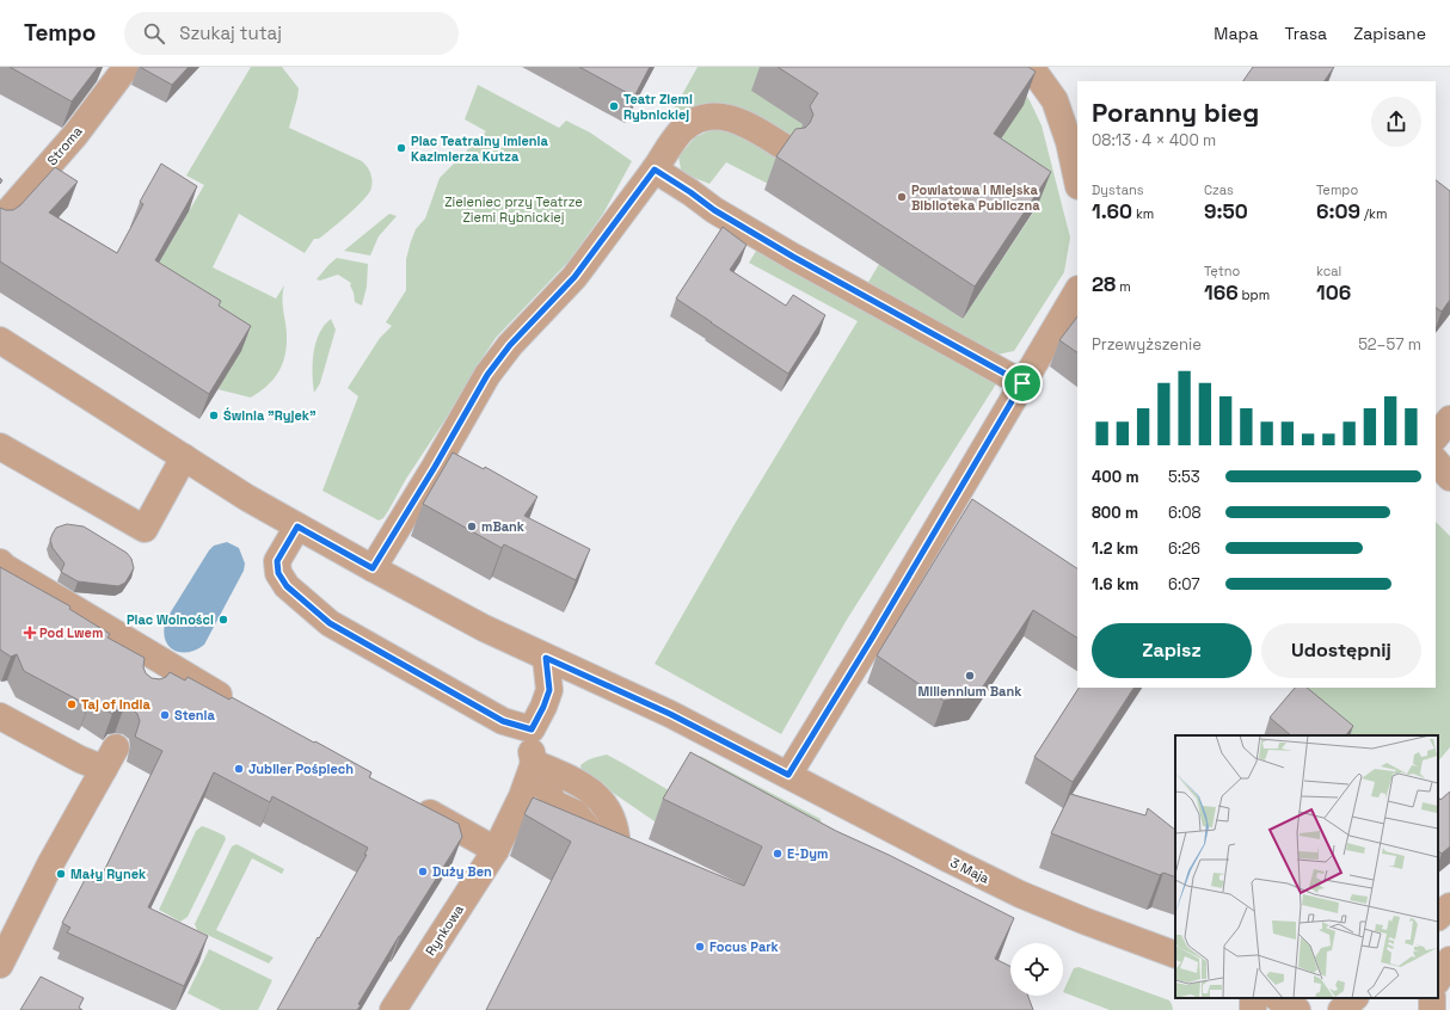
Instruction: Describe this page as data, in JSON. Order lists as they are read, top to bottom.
{
  "streets": {
    "street": ["Stroma", "3 Maja", "Rynkowa"]
  },
  "parks": ["Zieleniec przy Teatrze Ziemi Rybnickiej"],
  "places": {
    "other": [
      "Teatr Ziemi Rybnickiej",
      "Plac Teatralny imienia Kazimierza Kutza",
      "Powiatowa i Miejska Biblioteka Publiczna",
      "Świnia \"Ryjek\"",
      "mBank",
      "Plac Wolności",
      "Millennium Bank",
      "Taj of India",
      "Stenia",
      "Jubiler Pośpiech",
      "E-Dym",
      "Duży Ben",
      "Mały Rynek",
      "Focus Park"
    ],
    "health": ["Pod Lwem"]
  },
  "page": {
    "header": "Tempo",
    "search": "Szukaj tutaj",
    "nav": ["Mapa", "Trasa", "Zapisane"],
    "heading": ["Poranny bieg", "08:13 · 4 × 400 m"],
    "stats": [
      ["Dystans", "1.60 km"],
      ["Czas", "9:50"],
      ["Tempo", "6:09 /km"],
      ["28 m"],
      ["Tętno", "166 bpm"],
      ["kcal", "106"]
    ],
    "chart": ["Przewyższenie", "52–57 m"],
    "list": [
      {
        "name": "400 m",
        "note": "5:53"
      },
      {
        "name": "800 m",
        "note": "6:08"
      },
      {
        "name": "1.2 km",
        "note": "6:26"
      },
      {
        "name": "1.6 km",
        "note": "6:07"
      }
    ],
    "buttons": ["Zapisz", "Udostępnij"]
  }
}
